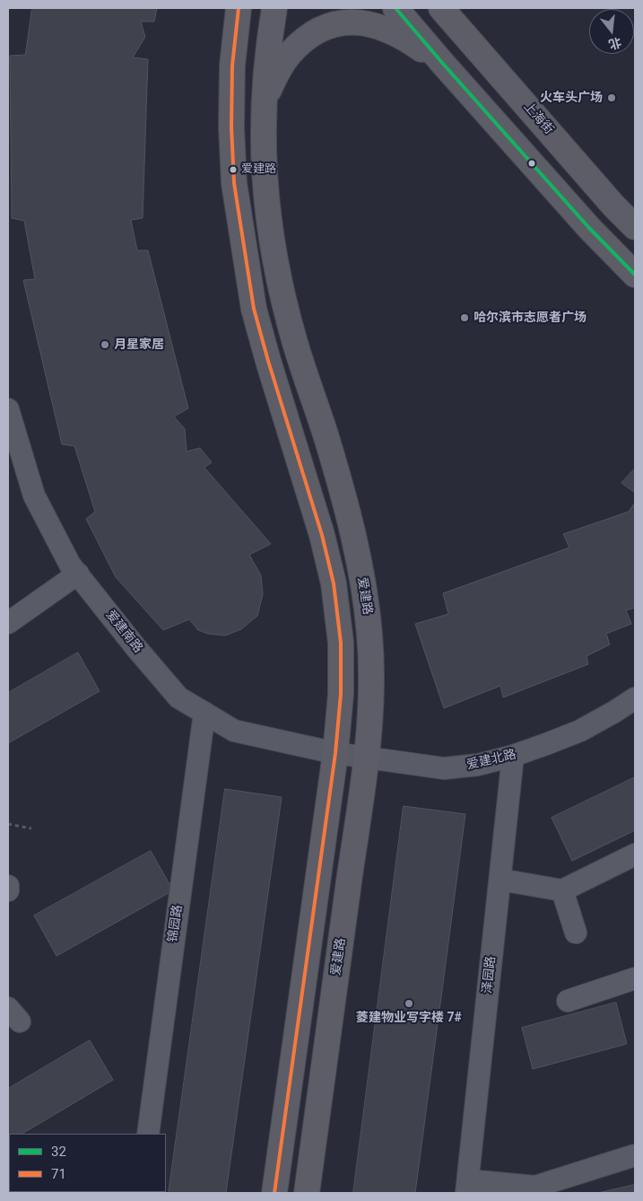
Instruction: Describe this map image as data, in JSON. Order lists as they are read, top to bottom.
{
  "streets": {
    "main road": ["上海街", "爱建路"],
    "street": [
      "爱建南路",
      "爱建北路",
      "锦园路",
      "泽园路"
    ]
  },
  "crossings": [
    ["爱建路", "爱建北路"],
    ["爱建南路", "爱建北路"],
    ["爱建南路", "锦园路"],
    ["爱建北路", "泽园路"]
  ],
  "places": [
    "火车头广场",
    "爱建路",
    "哈尔滨市志愿者广场",
    "月星家居",
    "菱建物业写字楼 7#"
  ],
  "lines": ["transit line 32", "transit line 71"],
  "legend": ["32", "71"],
  "north": "bottom"
}
